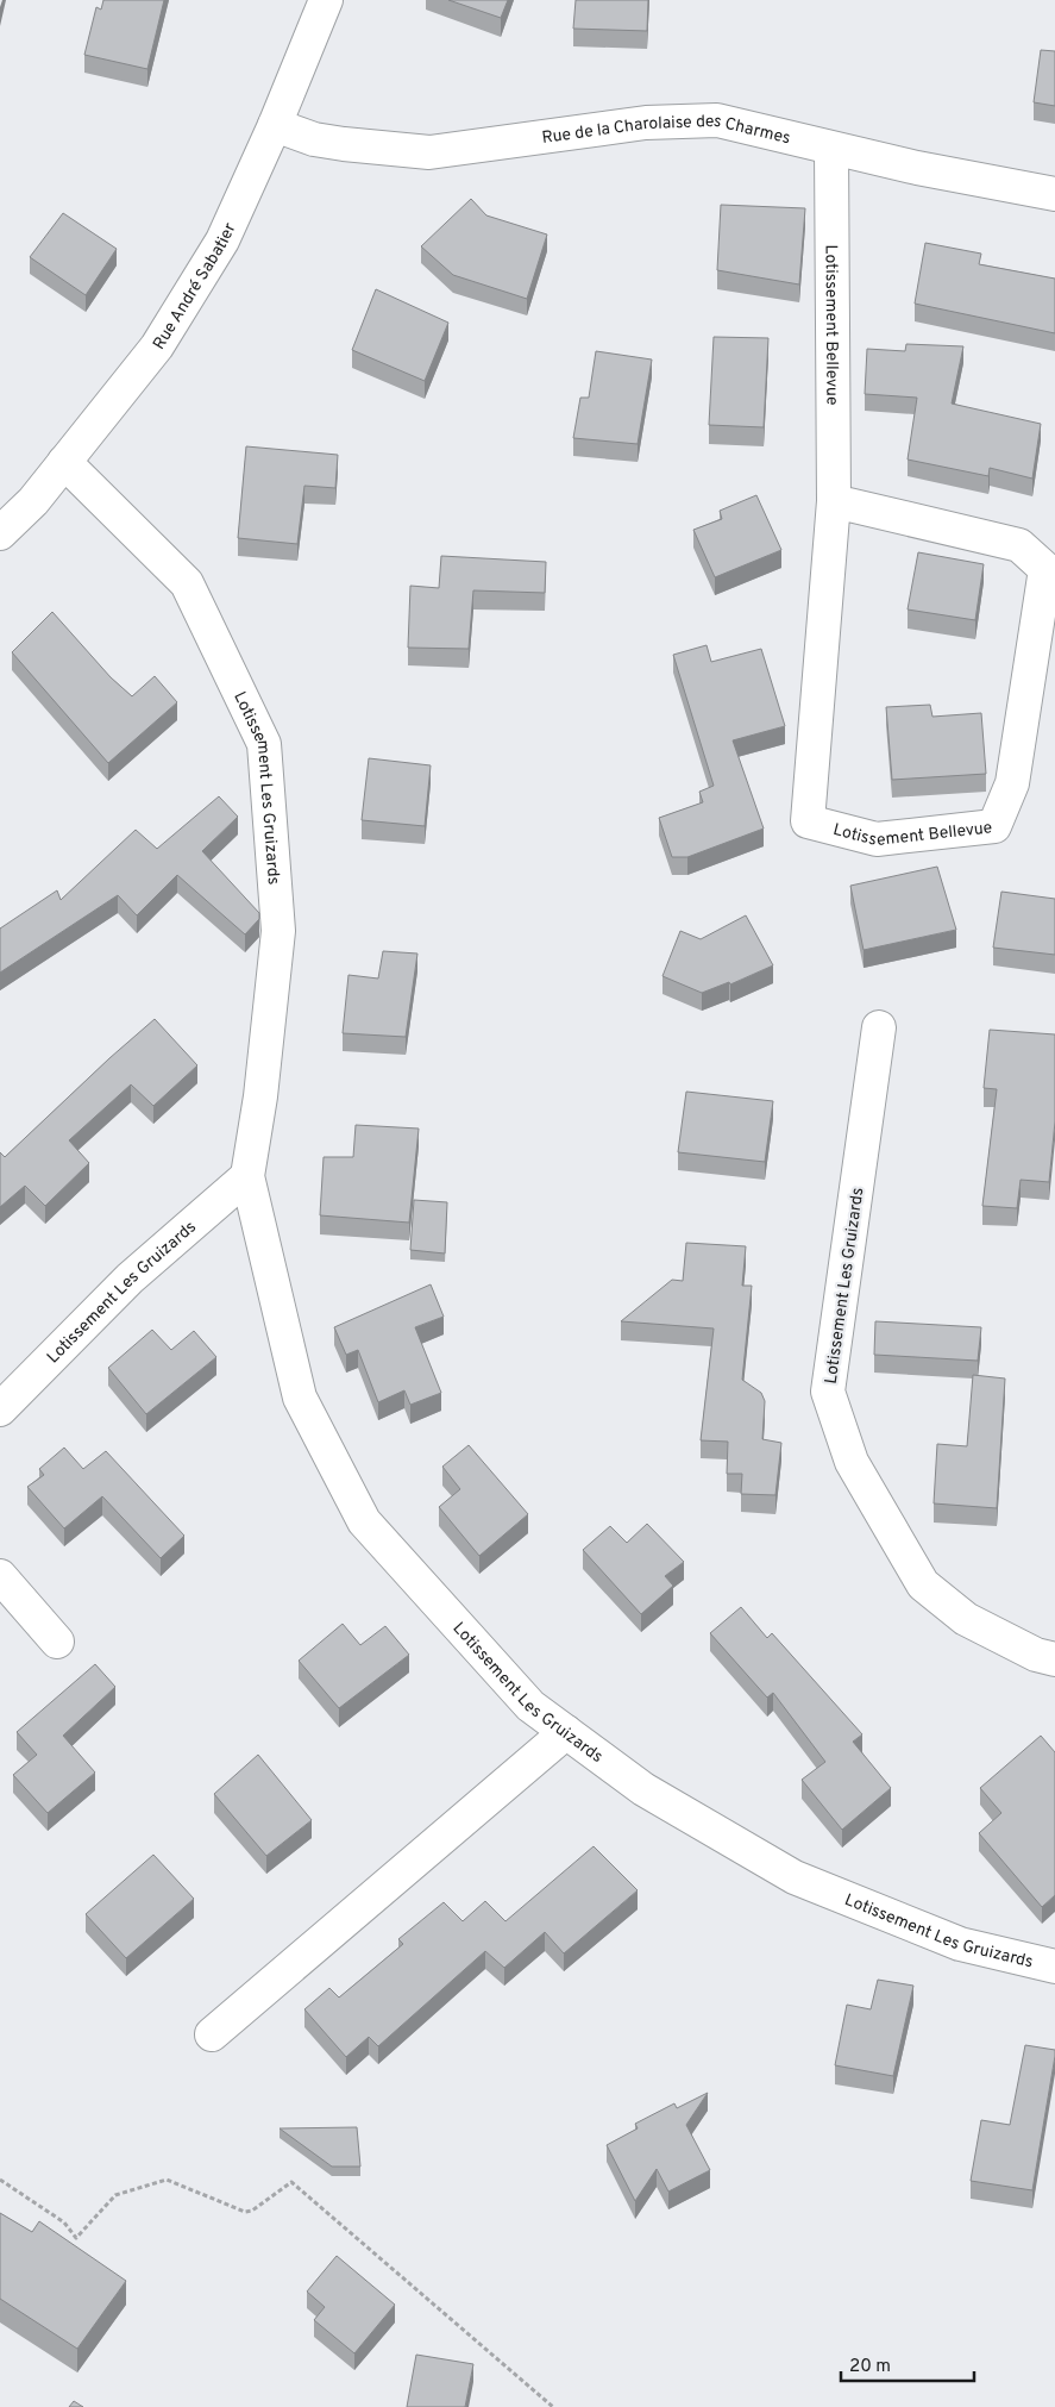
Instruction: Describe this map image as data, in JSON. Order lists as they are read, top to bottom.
{
  "streets": {
    "street": [
      "Rue de la Charolaise des Charmes",
      "Rue André Sabatier",
      "Lotissement Bellevue",
      "Lotissement Les Gruizards"
    ]
  },
  "crossings": [
    ["Rue de la Charolaise des Charmes", "Rue André Sabatier"],
    ["Rue de la Charolaise des Charmes", "Lotissement Bellevue"],
    ["Rue André Sabatier", "Lotissement Les Gruizards"]
  ],
  "scale_bar": "20 m"
}
